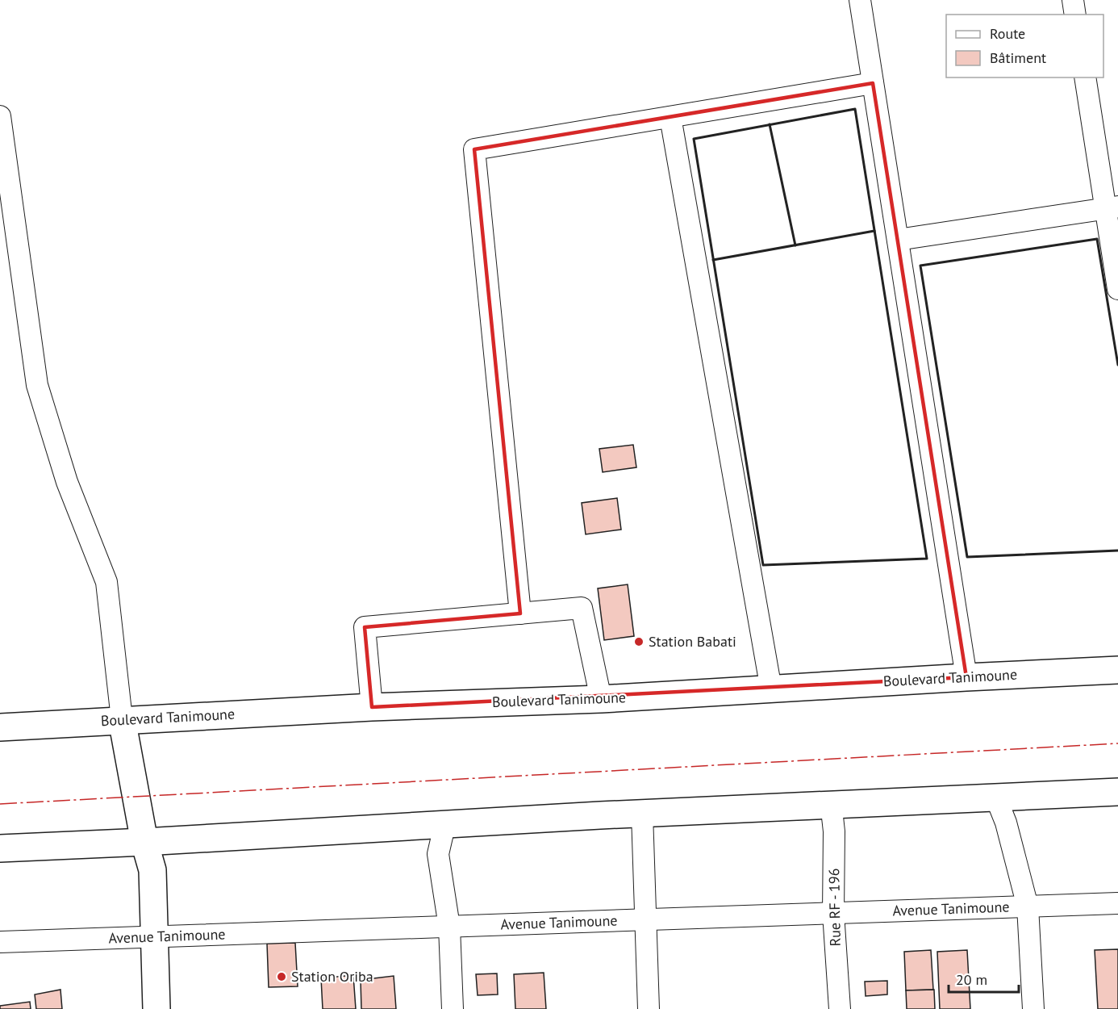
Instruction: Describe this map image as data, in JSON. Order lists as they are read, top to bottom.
{
  "streets": {
    "main road": ["Boulevard Tanimoune"],
    "street": ["Rue RF - 196", "Avenue Tanimoune"]
  },
  "crossings": [
    ["Rue RF - 196", "Avenue Tanimoune"]
  ],
  "places": ["Station Babati", "Station Oriba"],
  "legend": ["Route", "Bâtiment"],
  "scale_bar": "20 m"
}
